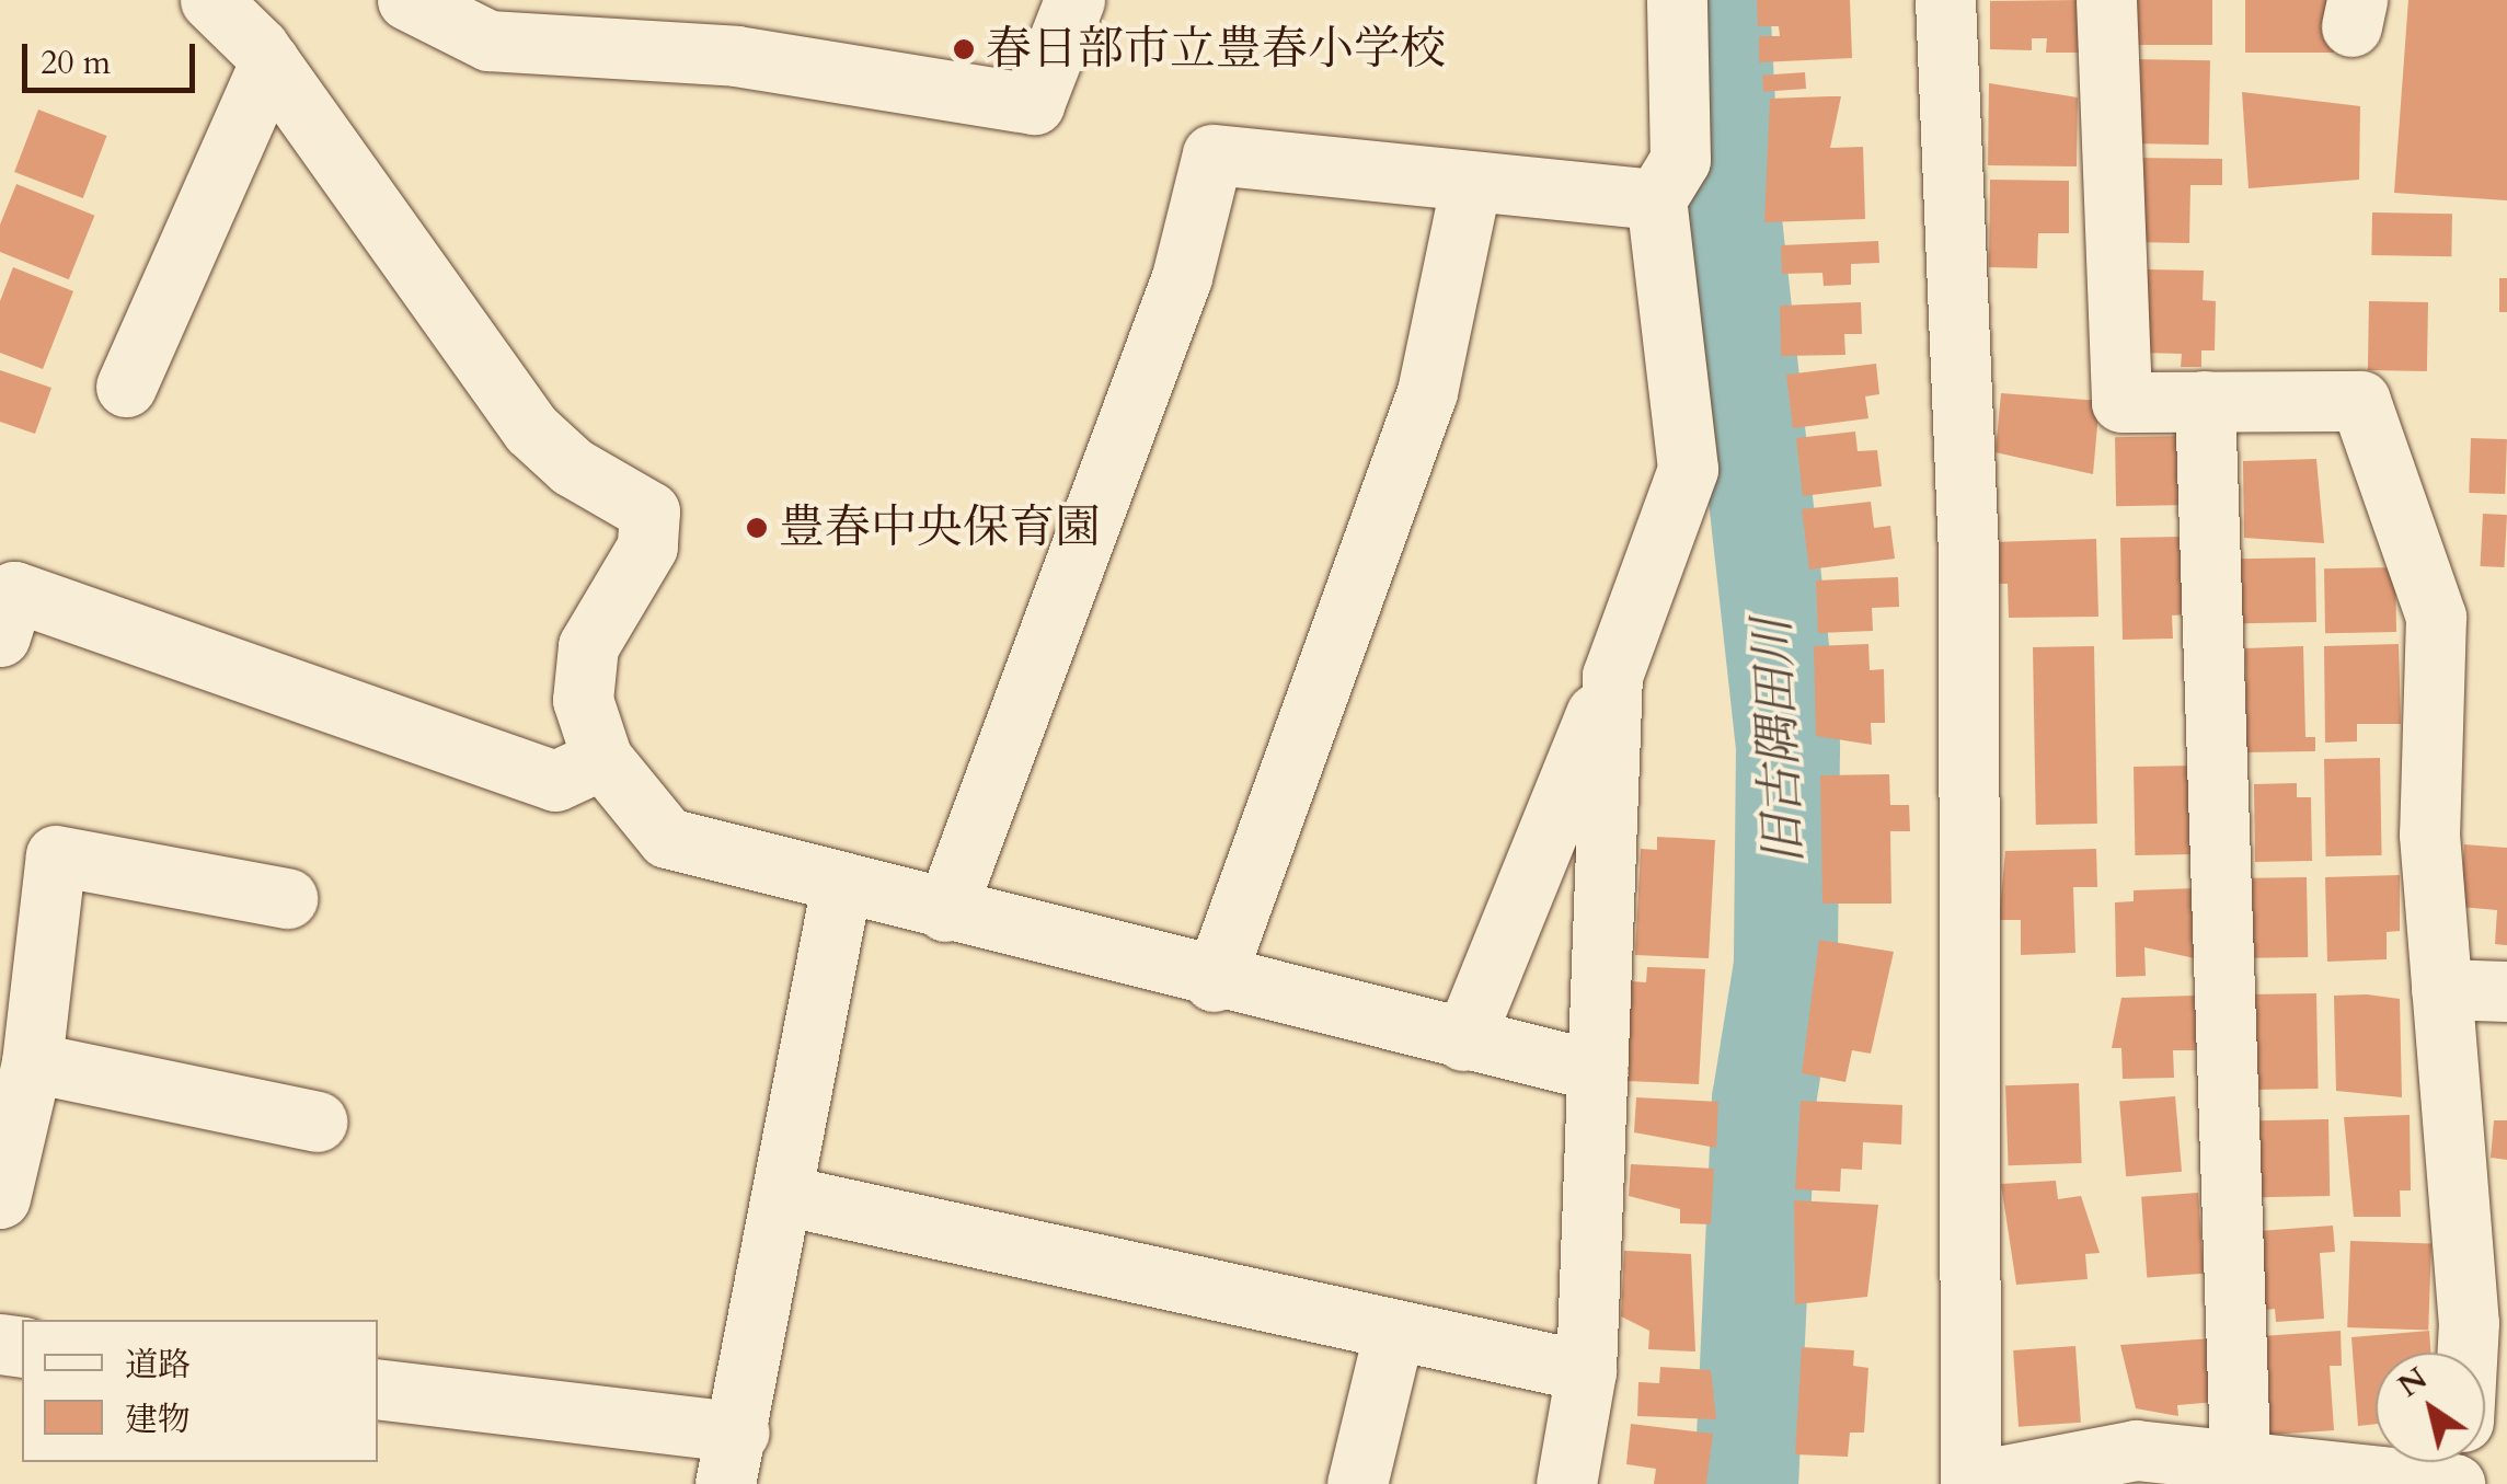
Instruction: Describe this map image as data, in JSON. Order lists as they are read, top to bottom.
{
  "water": ["旧古隅田川"],
  "places": ["春日部市立豊春小学校", "豊春中央保育園"],
  "legend": ["道路", "建物"],
  "scale_bar": "20 m",
  "north": "top left"
}
